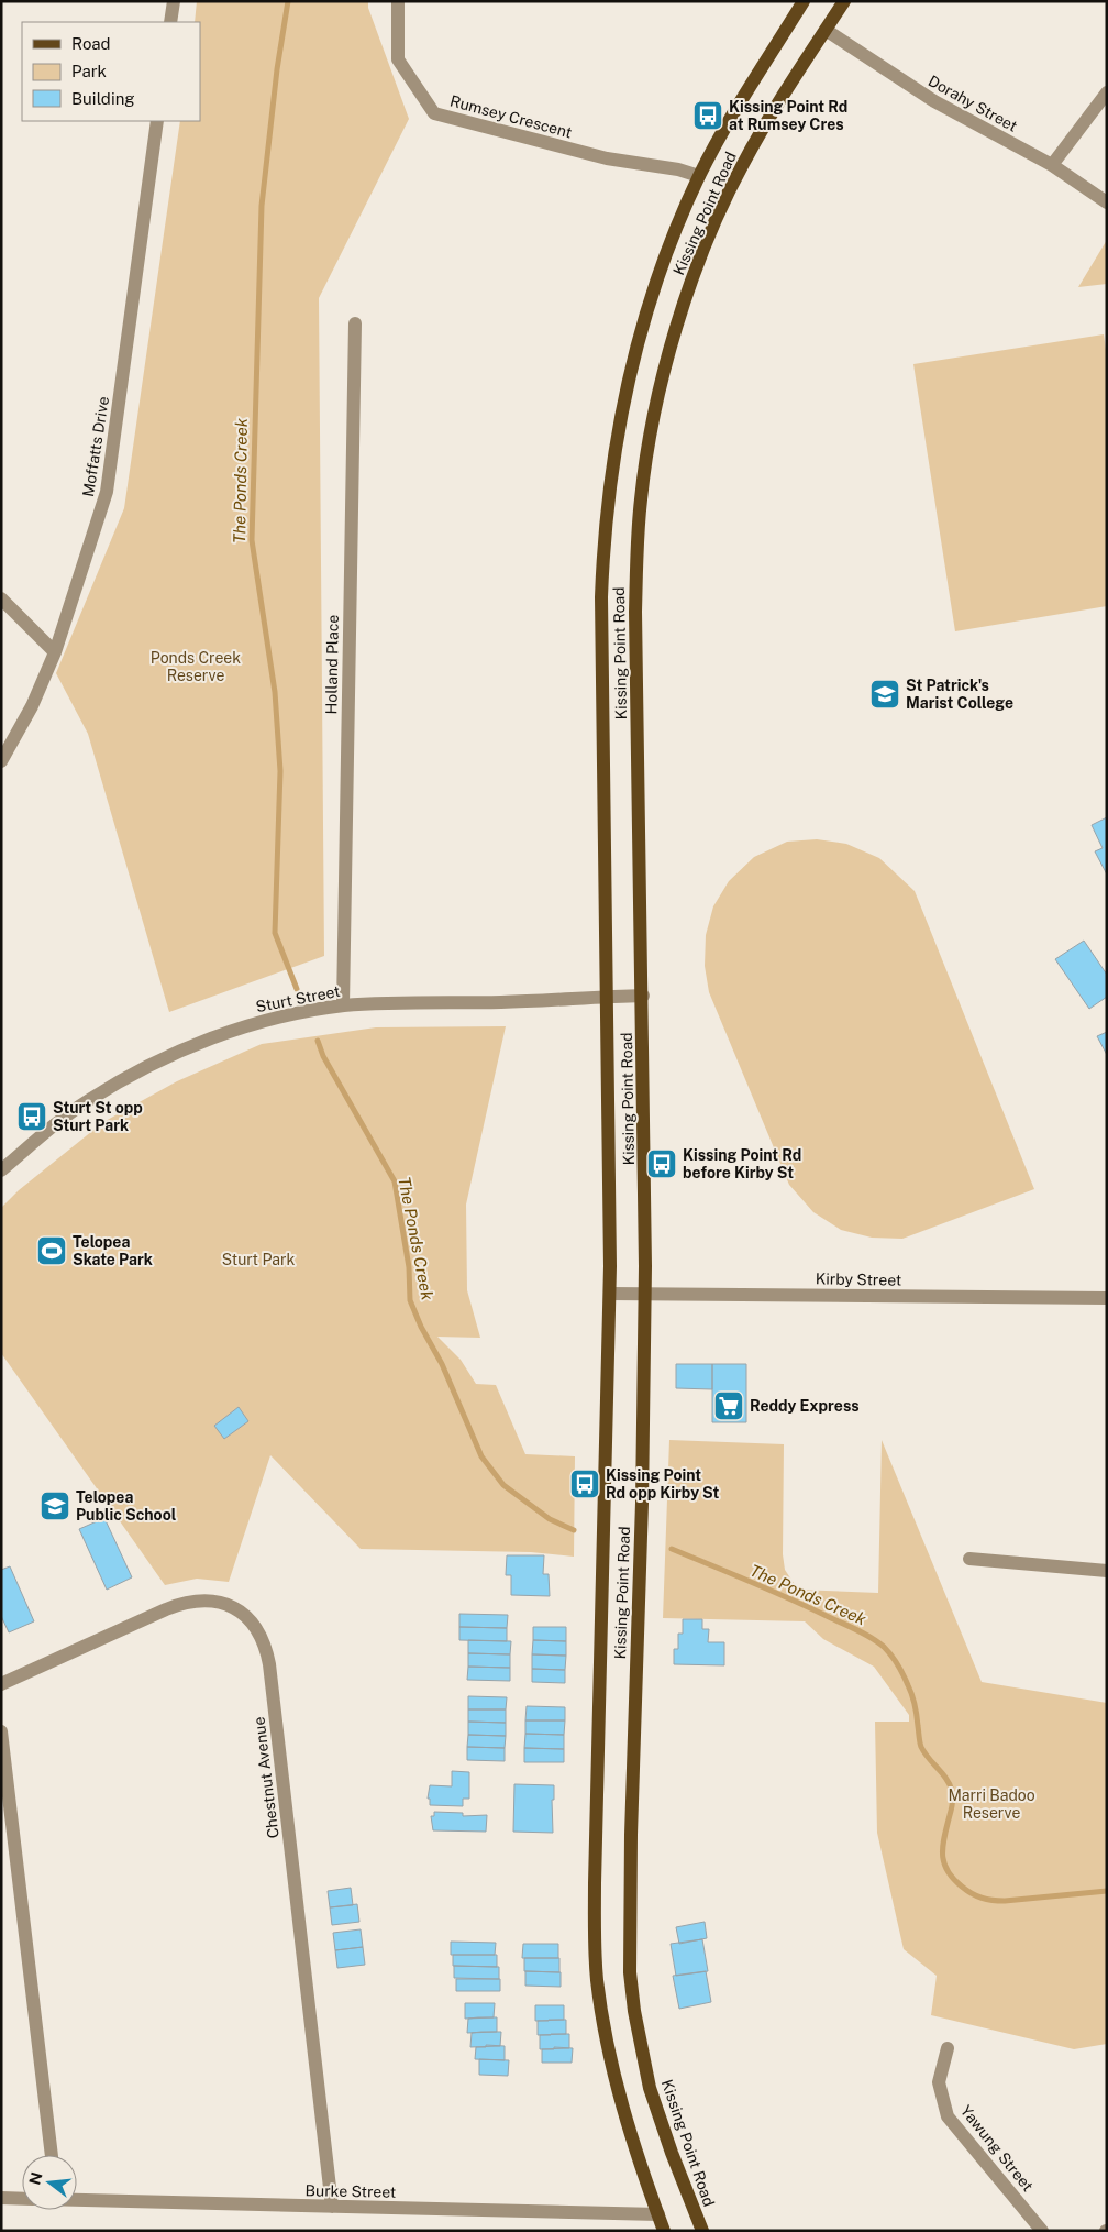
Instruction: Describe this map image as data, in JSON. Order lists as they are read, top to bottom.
{
  "streets": {
    "main road": ["Kissing Point Road"],
    "street": [
      "Dorahy Street",
      "Rumsey Crescent",
      "Moffatts Drive",
      "Holland Place",
      "Sturt Street",
      "Kirby Street",
      "Chestnut Avenue",
      "Yawung Street",
      "Burke Street"
    ]
  },
  "crossings": [
    ["Dorahy Street", "Kissing Point Road"],
    ["Rumsey Crescent", "Kissing Point Road"],
    ["Kissing Point Road", "Sturt Street"],
    ["Kissing Point Road", "Kirby Street"],
    ["Kissing Point Road", "Burke Street"],
    ["Holland Place", "Sturt Street"],
    ["Chestnut Avenue", "Burke Street"]
  ],
  "water": ["The Ponds Creek"],
  "parks": ["Ponds Creek Reserve", "Sturt Park", "Marri Badoo Reserve"],
  "places": {
    "bus stop": [
      "Kissing Point Rd at Rumsey Cres",
      "Sturt St opp Sturt Park",
      "Kissing Point Rd before Kirby St",
      "Kissing Point Rd opp Kirby St"
    ],
    "school or university": ["St Patrick's Marist College", "Telopea Public School"],
    "sports": ["Telopea Skate Park"],
    "supermarket": ["Reddy Express"]
  },
  "legend": ["Road", "Park", "Building"],
  "north": "left"
}
